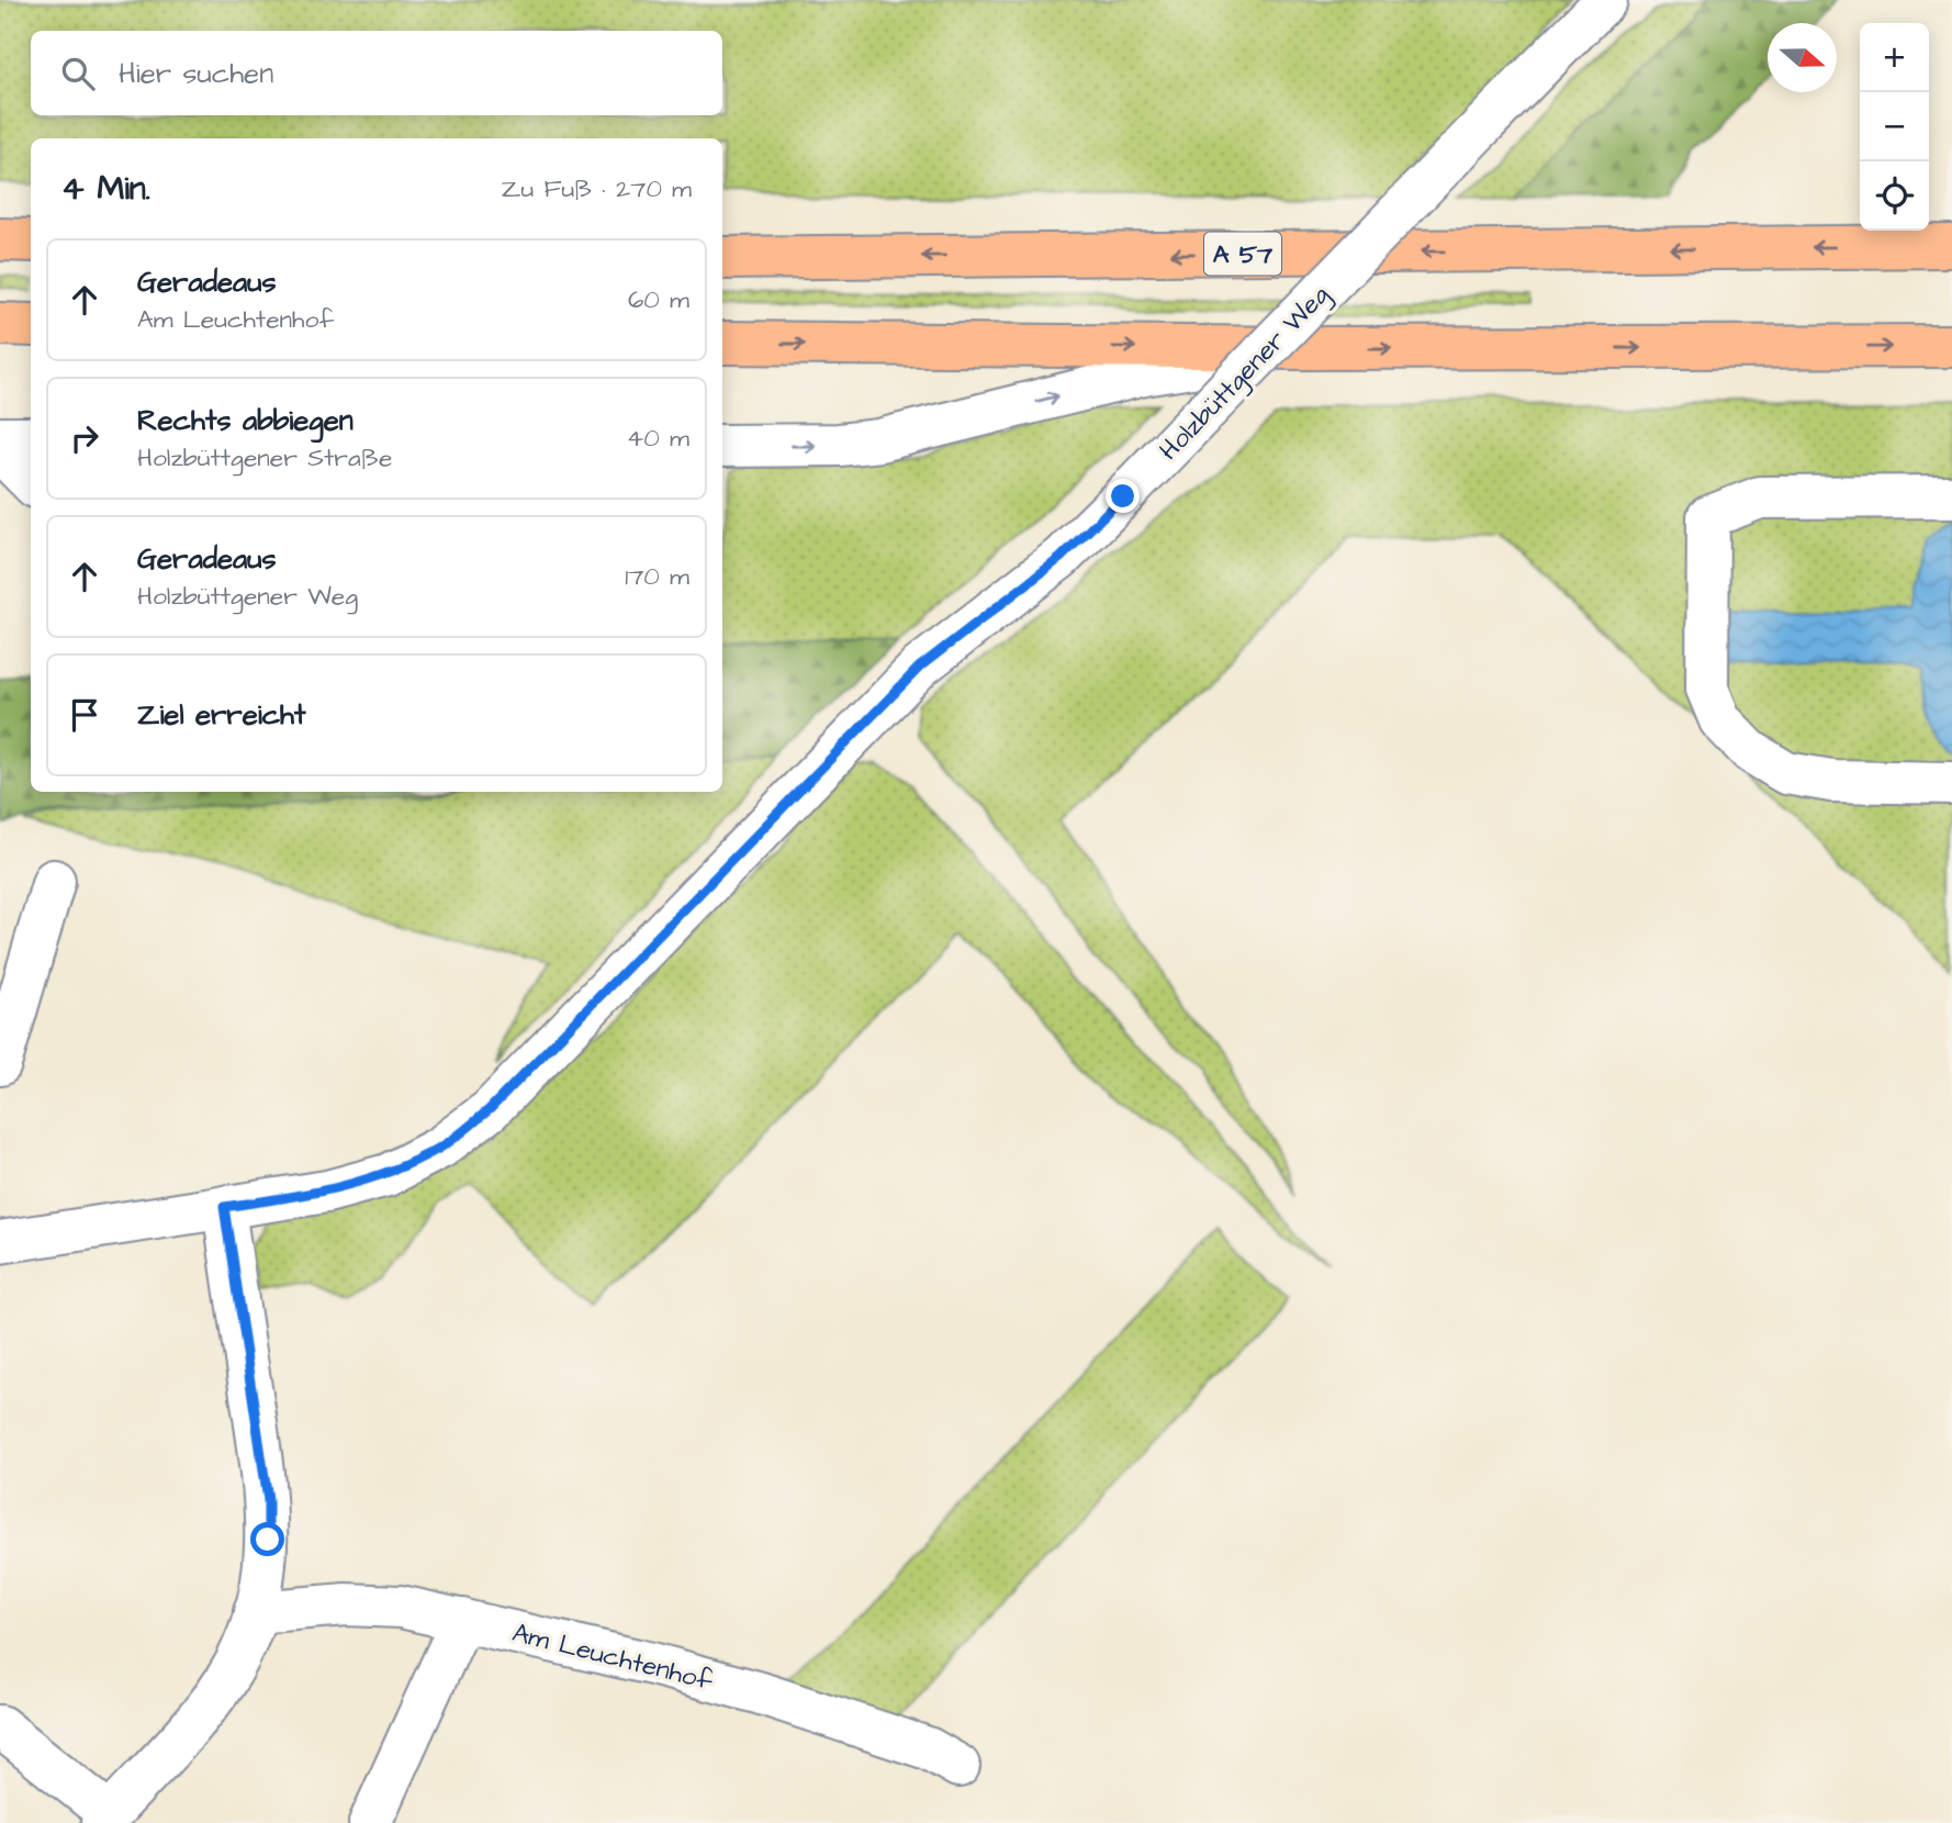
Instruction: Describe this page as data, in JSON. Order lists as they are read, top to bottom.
{
  "streets": {
    "highway": ["A 57"],
    "street": ["Holzbüttgener Weg", "Am Leuchtenhof"]
  },
  "north": "right",
  "page": {
    "map_buttons": ["+", "−"],
    "search": "Hier suchen",
    "heading": ["4 Min.", "Zu Fuß · 270 m"],
    "list": [
      ["Geradeaus", "Am Leuchtenhof", "60 m"],
      ["Rechts abbiegen", "Holzbüttgener Straße", "40 m"],
      ["Geradeaus", "Holzbüttgener Weg", "170 m"],
      "Ziel erreicht"
    ]
  }
}
